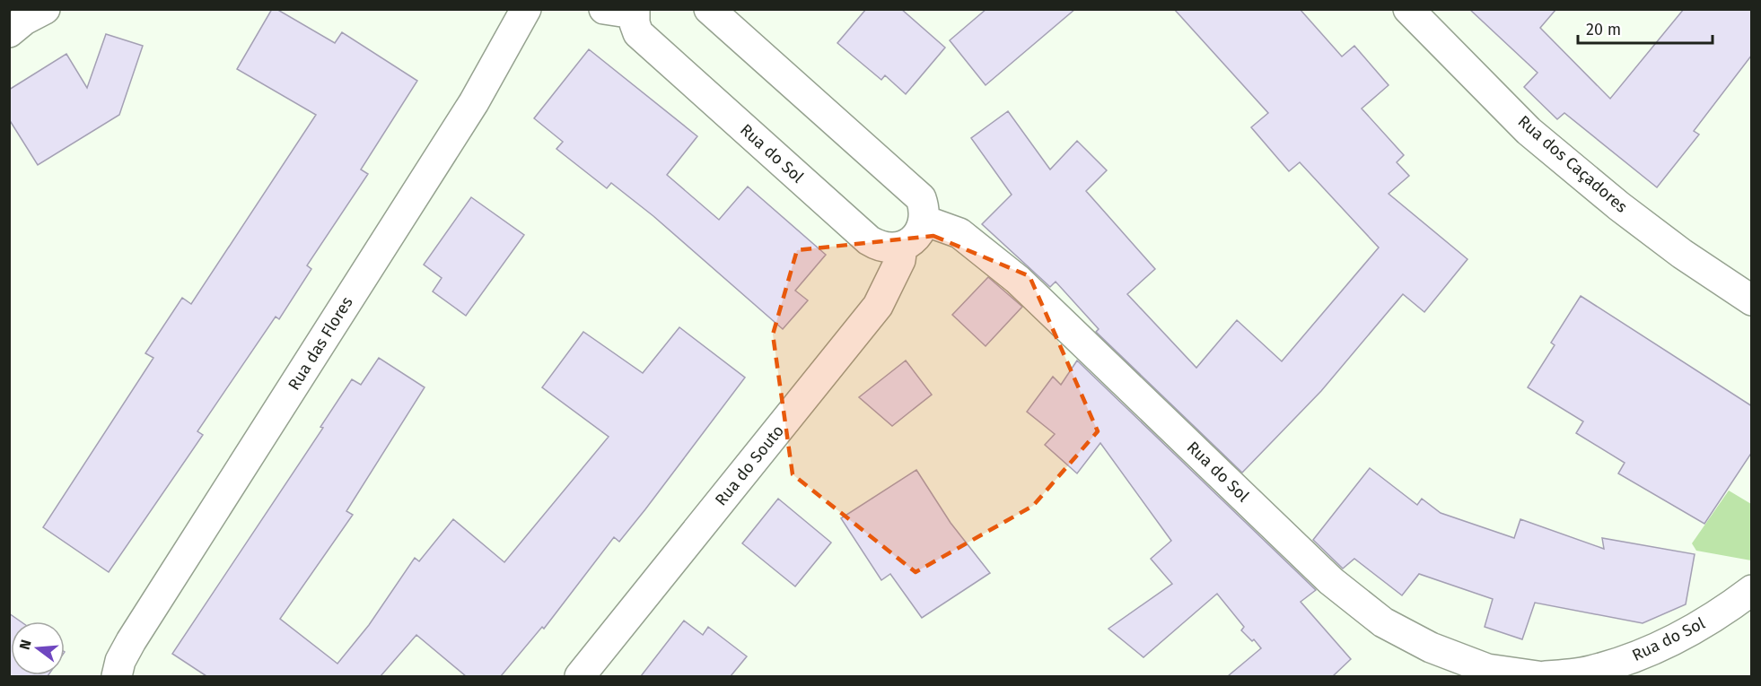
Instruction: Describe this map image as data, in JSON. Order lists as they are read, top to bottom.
{
  "streets": {
    "street": [
      "Rua do Sol",
      "Rua dos Caçadores",
      "Rua das Flores",
      "Rua do Souto"
    ]
  },
  "crossings": [
    ["Rua do Sol", "Rua do Souto"]
  ],
  "scale_bar": "20 m",
  "north": "left"
}
